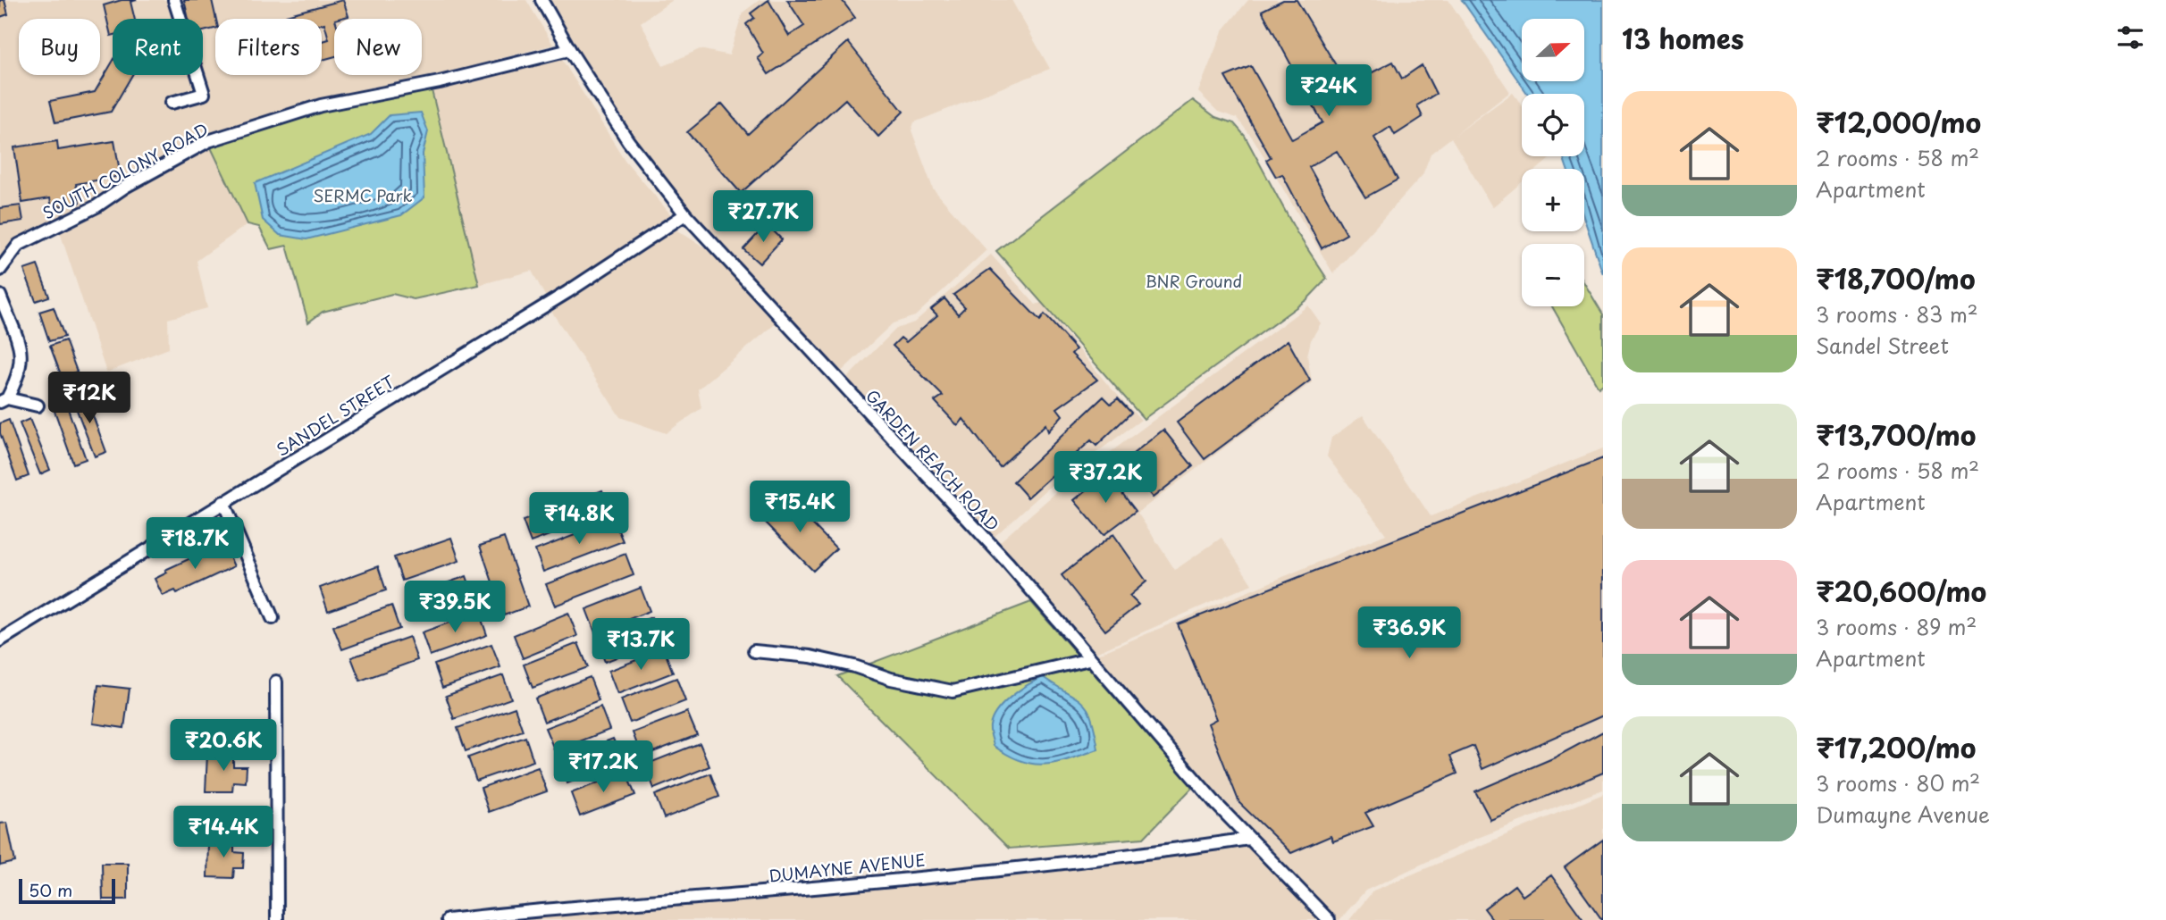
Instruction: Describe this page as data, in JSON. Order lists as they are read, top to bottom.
{
  "streets": {
    "street": [
      "SOUTH COLONY ROAD",
      "SANDEL STREET",
      "GARDEN REACH ROAD",
      "DUMAYNE AVENUE"
    ]
  },
  "crossings": [
    ["SOUTH COLONY ROAD", "GARDEN REACH ROAD"],
    ["SANDEL STREET", "GARDEN REACH ROAD"],
    ["GARDEN REACH ROAD", "DUMAYNE AVENUE"]
  ],
  "parks": ["SERMC Park", "BNR Ground"],
  "scale_bar": "50 m",
  "north": "right",
  "page": {
    "heading": "13 homes",
    "map_buttons": ["+", "−"],
    "chip": [
      "Buy",
      "Rent",
      "Filters",
      "New"
    ],
    "price": [
      "₹24K",
      "₹27.7K",
      "₹12K",
      "₹37.2K",
      "₹15.4K",
      "₹14.8K",
      "₹18.7K",
      "₹39.5K",
      "₹36.9K",
      "₹13.7K",
      "₹20.6K",
      "₹17.2K",
      "₹14.4K"
    ],
    "list": [
      {
        "name": "₹12,000/mo",
        "note": "2 rooms · 58 m² · Apartment"
      },
      {
        "name": "₹18,700/mo",
        "note": "3 rooms · 83 m² · Sandel Street"
      },
      {
        "name": "₹13,700/mo",
        "note": "2 rooms · 58 m² · Apartment"
      },
      {
        "name": "₹20,600/mo",
        "note": "3 rooms · 89 m² · Apartment"
      },
      {
        "name": "₹17,200/mo",
        "note": "3 rooms · 80 m² · Dumayne Avenue"
      }
    ],
    "scale": "50 m"
  }
}
